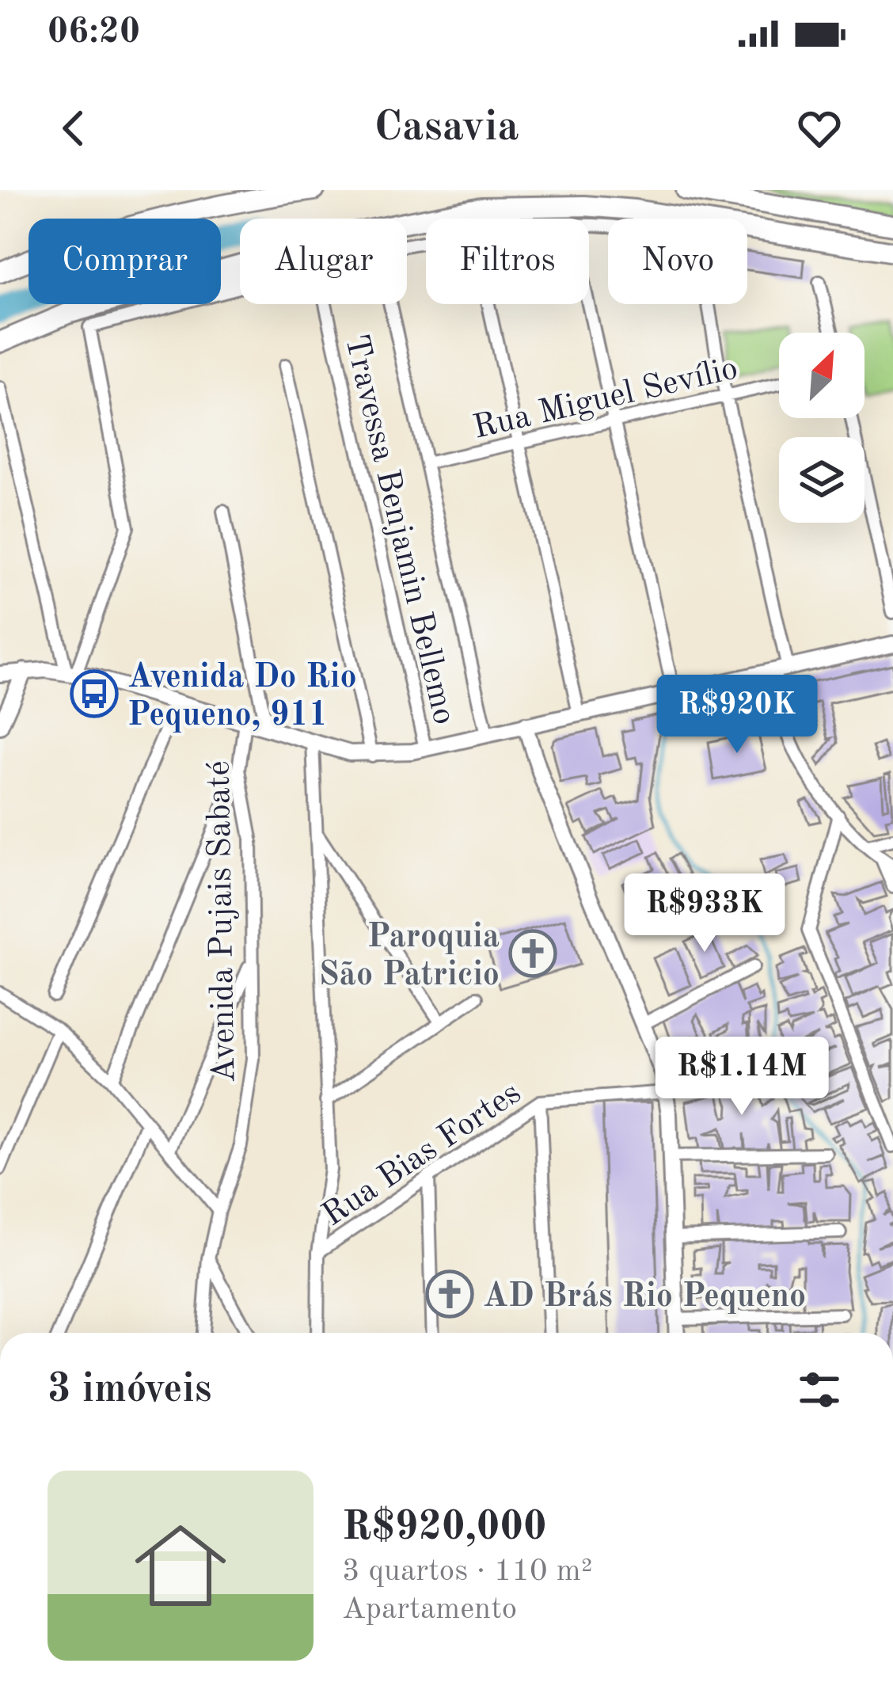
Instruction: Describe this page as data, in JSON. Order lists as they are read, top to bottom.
{
  "streets": {
    "street": [
      "Rua Miguel Sevílio",
      "Travessa Benjamin Bellemo",
      "Avenida Pujais Sabaté",
      "Rua Bias Fortes"
    ]
  },
  "places": {
    "bus stop": ["Avenida Do Rio Pequeno, 911"],
    "church": ["Paroquia São Patricio", "AD Brás Rio Pequeno"]
  },
  "north": "top right",
  "page": {
    "status": "06:20",
    "header": "Casavia",
    "chip": [
      "Comprar",
      "Alugar",
      "Filtros",
      "Novo"
    ],
    "price": ["R$920K", "R$933K", "R$1.14M"],
    "heading": "3 imóveis",
    "list": [
      {
        "name": "R$920,000",
        "note": "3 quartos · 110 m² · Apartamento"
      }
    ]
  }
}
